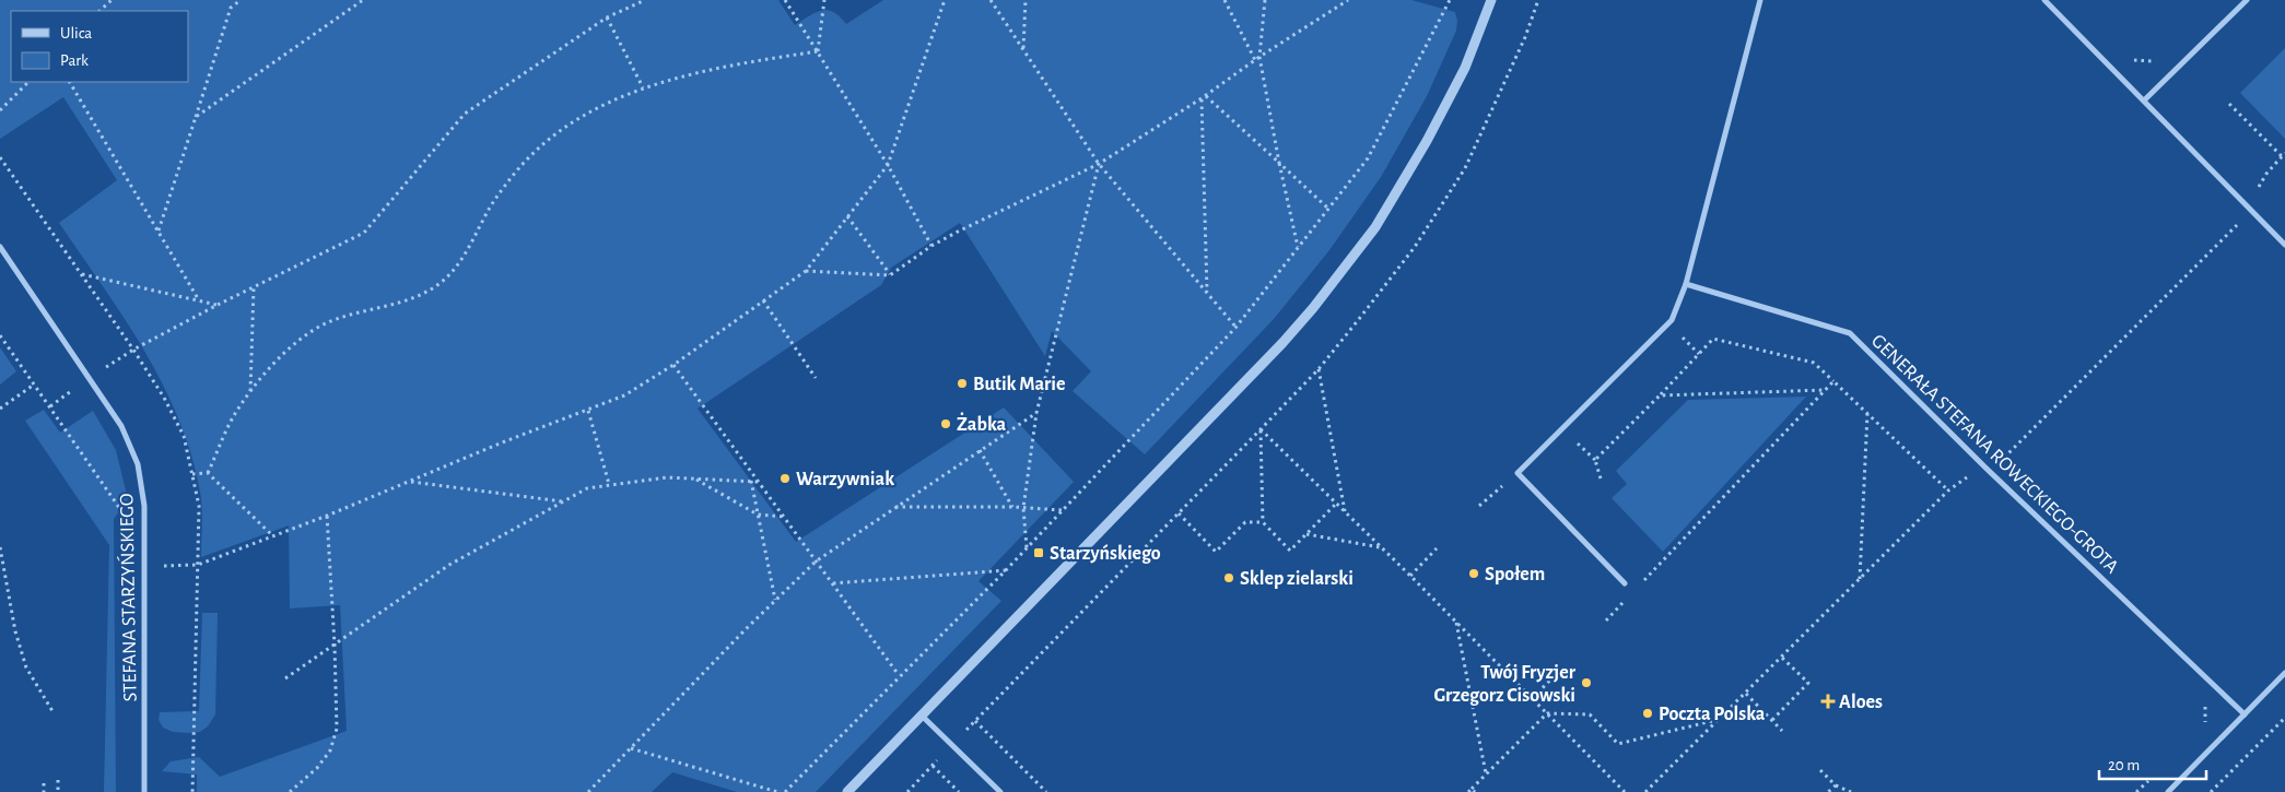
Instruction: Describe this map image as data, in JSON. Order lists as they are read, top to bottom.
{
  "streets": {
    "street": ["GENERAŁA STEFANA ROWECKIEGO-GROTA", "STEFANA STARZYŃSKIEGO"]
  },
  "places": {
    "other": [
      "Butik Marie",
      "Żabka",
      "Warzywniak",
      "Społem",
      "Sklep zielarski",
      "Twój Fryzjer Grzegorz Cisowski",
      "Poczta Polska"
    ],
    "transit": ["Starzyńskiego"],
    "health": ["Aloes"]
  },
  "legend": ["Ulica", "Park"],
  "scale_bar": "20 m"
}
